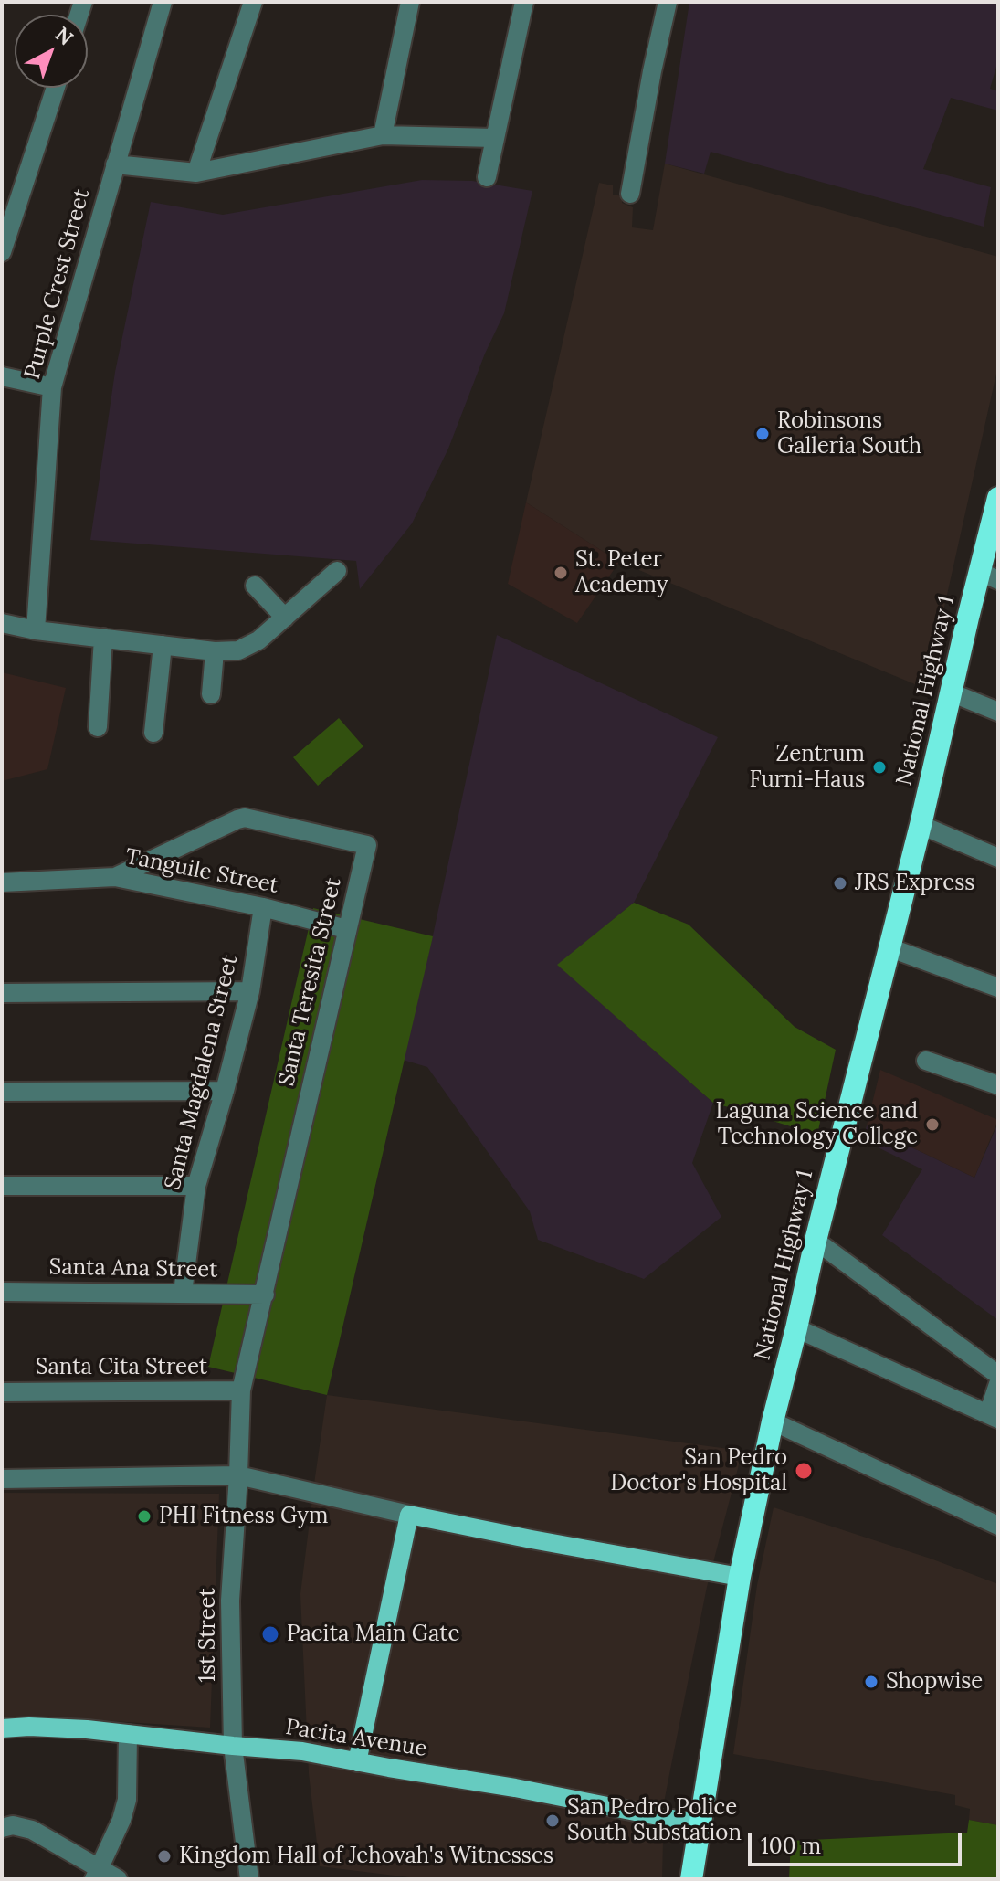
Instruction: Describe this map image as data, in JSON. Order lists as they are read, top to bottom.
{
  "streets": {
    "highway": ["National Highway 1"],
    "main road": ["Pacita Avenue"],
    "street": [
      "Purple Crest Street",
      "Tanguile Street",
      "Santa Teresita Street",
      "Santa Magdalena Street",
      "Santa Ana Street",
      "Santa Cita Street",
      "1st Street"
    ]
  },
  "crossings": [
    ["National Highway 1", "Pacita Avenue"],
    ["Tanguile Street", "Santa Teresita Street"],
    ["Tanguile Street", "Santa Magdalena Street"],
    ["Santa Teresita Street", "Santa Ana Street"],
    ["Santa Teresita Street", "Santa Cita Street"],
    ["Santa Teresita Street", "1st Street"],
    ["Santa Magdalena Street", "Santa Ana Street"],
    ["Santa Cita Street", "1st Street"],
    ["1st Street", "Pacita Avenue"]
  ],
  "places": [
    "Robinsons Galleria South",
    "St. Peter Academy",
    "Zentrum Furni-Haus",
    "JRS Express",
    "Laguna Science and Technology College",
    "San Pedro Doctor's Hospital",
    "PHI Fitness Gym",
    "Pacita Main Gate",
    "Shopwise",
    "San Pedro Police South Substation",
    "Kingdom Hall of Jehovah's Witnesses"
  ],
  "scale_bar": "100 m",
  "north": "top right"
}
